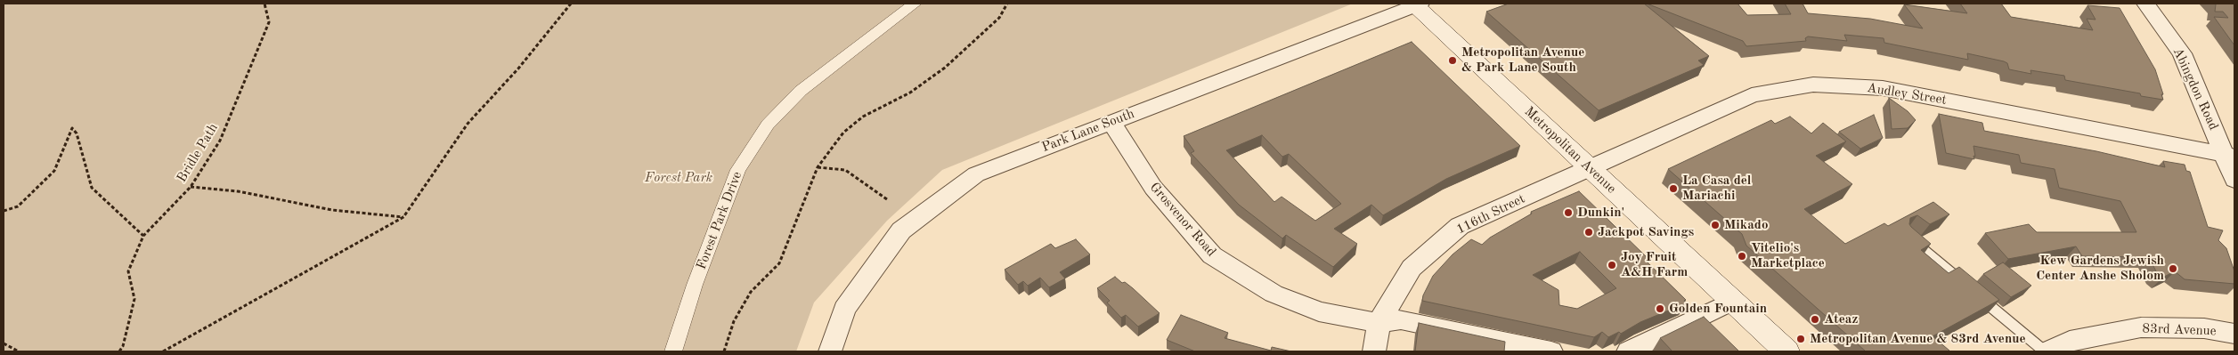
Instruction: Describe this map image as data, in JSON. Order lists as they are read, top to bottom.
{
  "streets": {
    "main road": ["Metropolitan Avenue"],
    "street": [
      "Abingdon Road",
      "Audley Street",
      "Park Lane South",
      "116th Street",
      "Grosvenor Road",
      "Forest Park Drive",
      "83rd Avenue"
    ],
    "path": ["Bridle Path"]
  },
  "crossings": [
    ["Abingdon Road", "Audley Street"],
    ["Audley Street", "Metropolitan Avenue"],
    ["Audley Street", "116th Street"],
    ["Park Lane South", "Metropolitan Avenue"],
    ["Park Lane South", "Grosvenor Road"],
    ["Metropolitan Avenue", "116th Street"],
    ["116th Street", "Grosvenor Road"]
  ],
  "parks": ["Forest Park"],
  "places": [
    "Metropolitan Avenue & Park Lane South",
    "La Casa del Mariachi",
    "Dunkin'",
    "Mikado",
    "Jackpot Savings",
    "Vitelio's Marketplace",
    "Joy Fruit A&H Farm",
    "Kew Gardens Jewish Center Anshe Sholom",
    "Golden Fountain",
    "Ateaz",
    "Metropolitan Avenue & 83rd Avenue"
  ]
}
